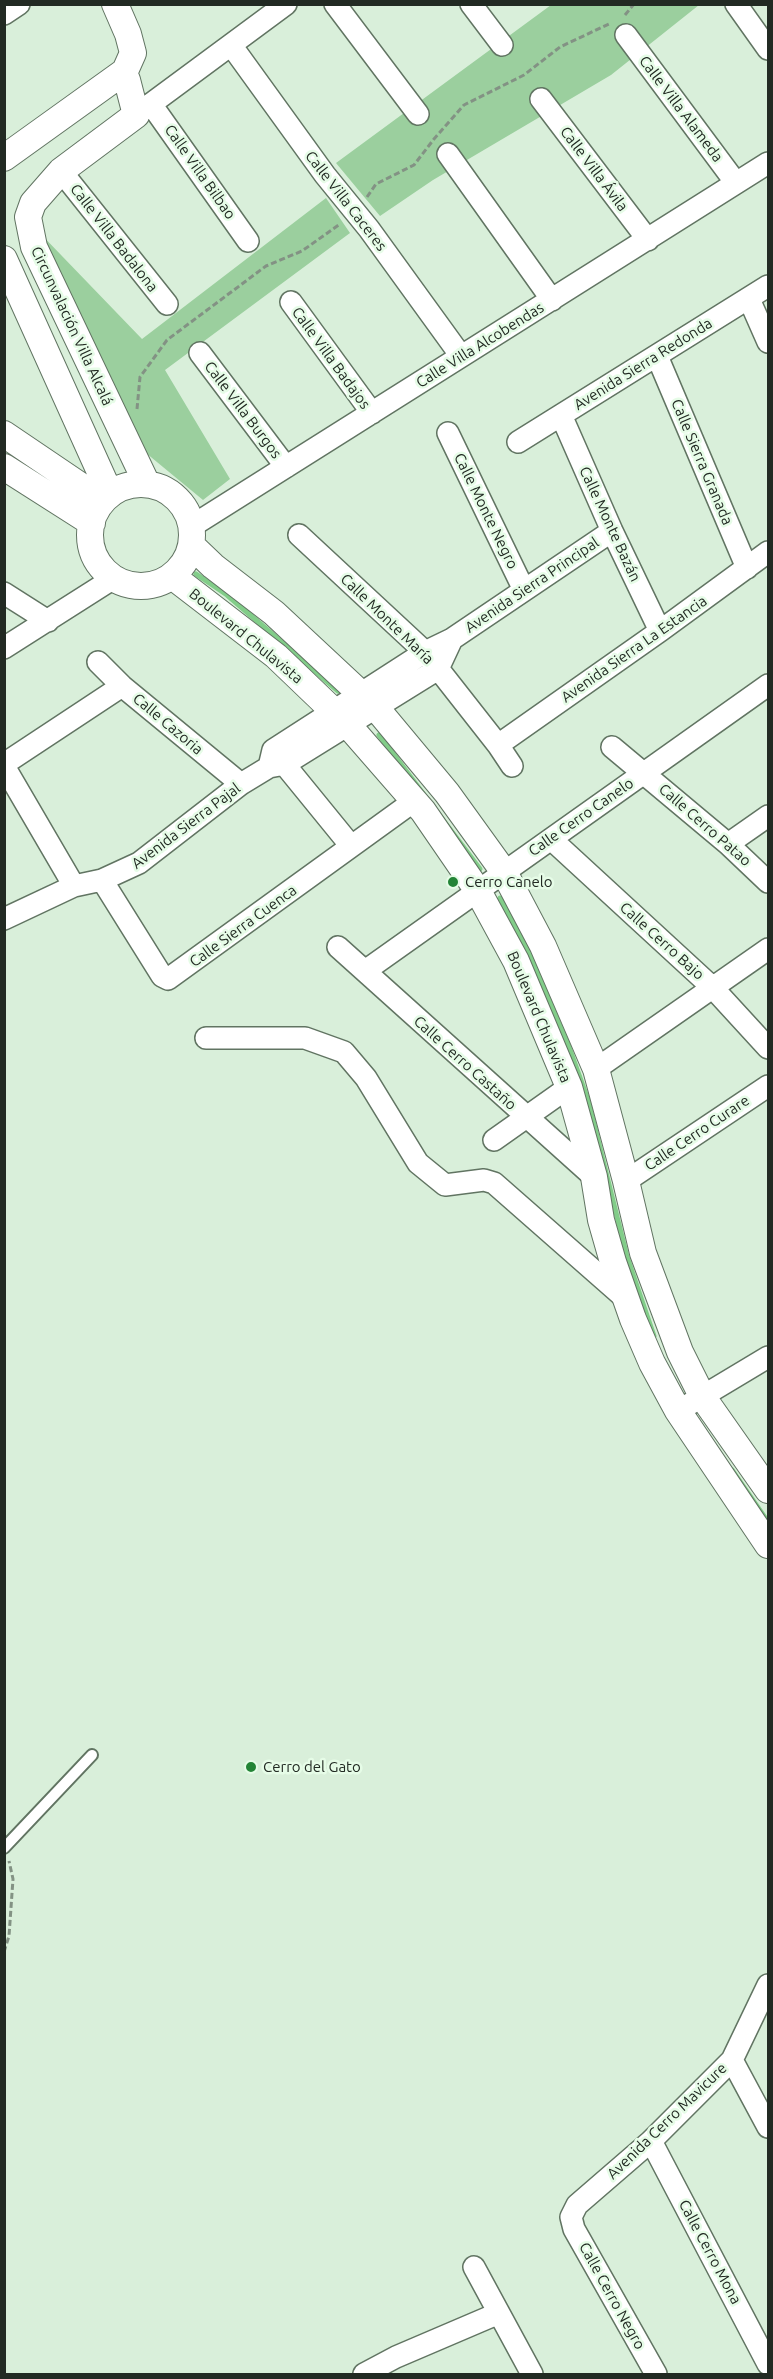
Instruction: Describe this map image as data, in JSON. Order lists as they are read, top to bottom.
{
  "streets": {
    "street": [
      "Calle Villa Alameda",
      "Calle Villa Ávila",
      "Calle Villa Bilbao",
      "Calle Villa Caceres",
      "Calle Villa Badalona",
      "Circunvalación Villa Alcalá",
      "Calle Villa Alcobendas",
      "Calle Villa Badajos",
      "Avenida Sierra Redonda",
      "Calle Villa Burgos",
      "Calle Sierra Granada",
      "Calle Monte Negro",
      "Calle Monte Bazán",
      "Avenida Sierra Principal",
      "Calle Monte María",
      "Boulevard Chulavista",
      "Avenida Sierra La Estancia",
      "Calle Cazoria",
      "Calle Cerro Canelo",
      "Calle Cerro Patao",
      "Avenida Sierra Pajal",
      "Calle Sierra Cuenca",
      "Calle Cerro Bajo",
      "Calle Cerro Castaño",
      "Calle Cerro Curare",
      "Avenida Cerro Mavicure",
      "Calle Cerro Mona",
      "Calle Cerro Negro"
    ]
  },
  "crossings": [
    ["Calle Villa Alameda", "Calle Villa Alcobendas"],
    ["Calle Villa Ávila", "Calle Villa Alcobendas"],
    ["Calle Villa Bilbao", "Circunvalación Villa Alcalá"],
    ["Calle Villa Caceres", "Calle Villa Alcobendas"],
    ["Calle Villa Badalona", "Circunvalación Villa Alcalá"],
    ["Circunvalación Villa Alcalá", "Calle Villa Alcobendas"],
    ["Circunvalación Villa Alcalá", "Boulevard Chulavista"],
    ["Calle Villa Alcobendas", "Calle Villa Badajos"],
    ["Calle Villa Alcobendas", "Calle Villa Burgos"],
    ["Calle Villa Alcobendas", "Boulevard Chulavista"],
    ["Avenida Sierra Redonda", "Calle Sierra Granada"],
    ["Avenida Sierra Redonda", "Calle Monte Bazán"],
    ["Calle Sierra Granada", "Avenida Sierra La Estancia"],
    ["Calle Monte Negro", "Avenida Sierra Principal"],
    ["Calle Monte Bazán", "Avenida Sierra Principal"],
    ["Calle Monte Bazán", "Avenida Sierra La Estancia"],
    ["Avenida Sierra Principal", "Calle Monte María"],
    ["Avenida Sierra Principal", "Boulevard Chulavista"],
    ["Avenida Sierra Principal", "Avenida Sierra Pajal"],
    ["Calle Monte María", "Avenida Sierra La Estancia"],
    ["Boulevard Chulavista", "Calle Cerro Canelo"],
    ["Boulevard Chulavista", "Avenida Sierra Pajal"],
    ["Boulevard Chulavista", "Calle Sierra Cuenca"],
    ["Boulevard Chulavista", "Calle Cerro Castaño"],
    ["Boulevard Chulavista", "Calle Cerro Curare"],
    ["Calle Cazoria", "Avenida Sierra Pajal"],
    ["Calle Cerro Canelo", "Calle Cerro Patao"],
    ["Calle Cerro Canelo", "Calle Cerro Bajo"],
    ["Calle Cerro Canelo", "Calle Cerro Castaño"],
    ["Avenida Sierra Pajal", "Calle Sierra Cuenca"],
    ["Avenida Cerro Mavicure", "Calle Cerro Mona"],
    ["Avenida Cerro Mavicure", "Calle Cerro Negro"]
  ],
  "places": ["Cerro Canelo", "Cerro del Gato"]
}
